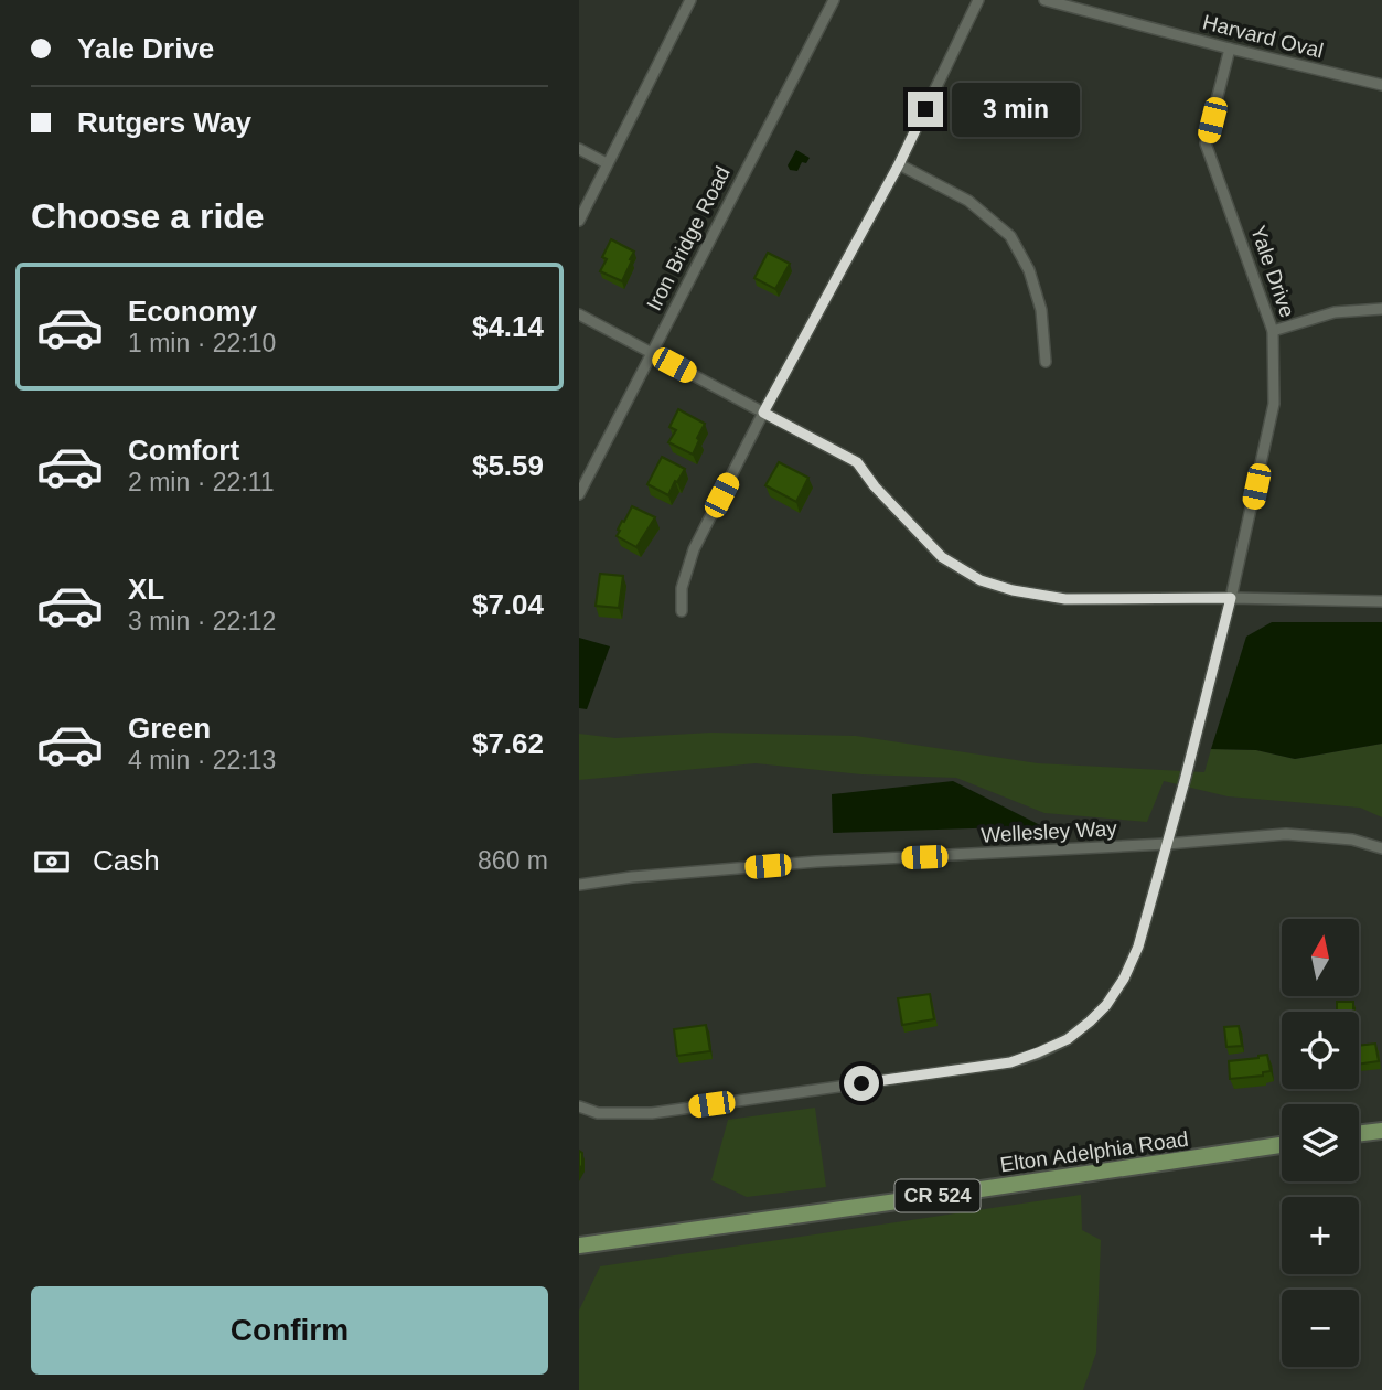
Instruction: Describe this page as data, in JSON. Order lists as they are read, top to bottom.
{
  "streets": {
    "main road": ["Elton Adelphia Road", "CR 524"],
    "street": [
      "Harvard Oval",
      "Iron Bridge Road",
      "Yale Drive",
      "Wellesley Way"
    ]
  },
  "crossings": [
    ["Harvard Oval", "Yale Drive"],
    ["Yale Drive", "Wellesley Way"]
  ],
  "north": "top",
  "page": {
    "banner": ["Yale Drive", "Rutgers Way"],
    "bubble": "3 min",
    "heading": "Choose a ride",
    "list": [
      {
        "name": "Economy",
        "note": "1 min · 22:10",
        "value": "$4.14"
      },
      {
        "name": "Comfort",
        "note": "2 min · 22:11",
        "value": "$5.59"
      },
      {
        "name": "XL",
        "note": "3 min · 22:12",
        "value": "$7.04"
      },
      {
        "name": "Green",
        "note": "4 min · 22:13",
        "value": "$7.62"
      }
    ],
    "pay": ["Cash", "860 m"],
    "map_buttons": ["+", "−"],
    "buttons": "Confirm"
  }
}
